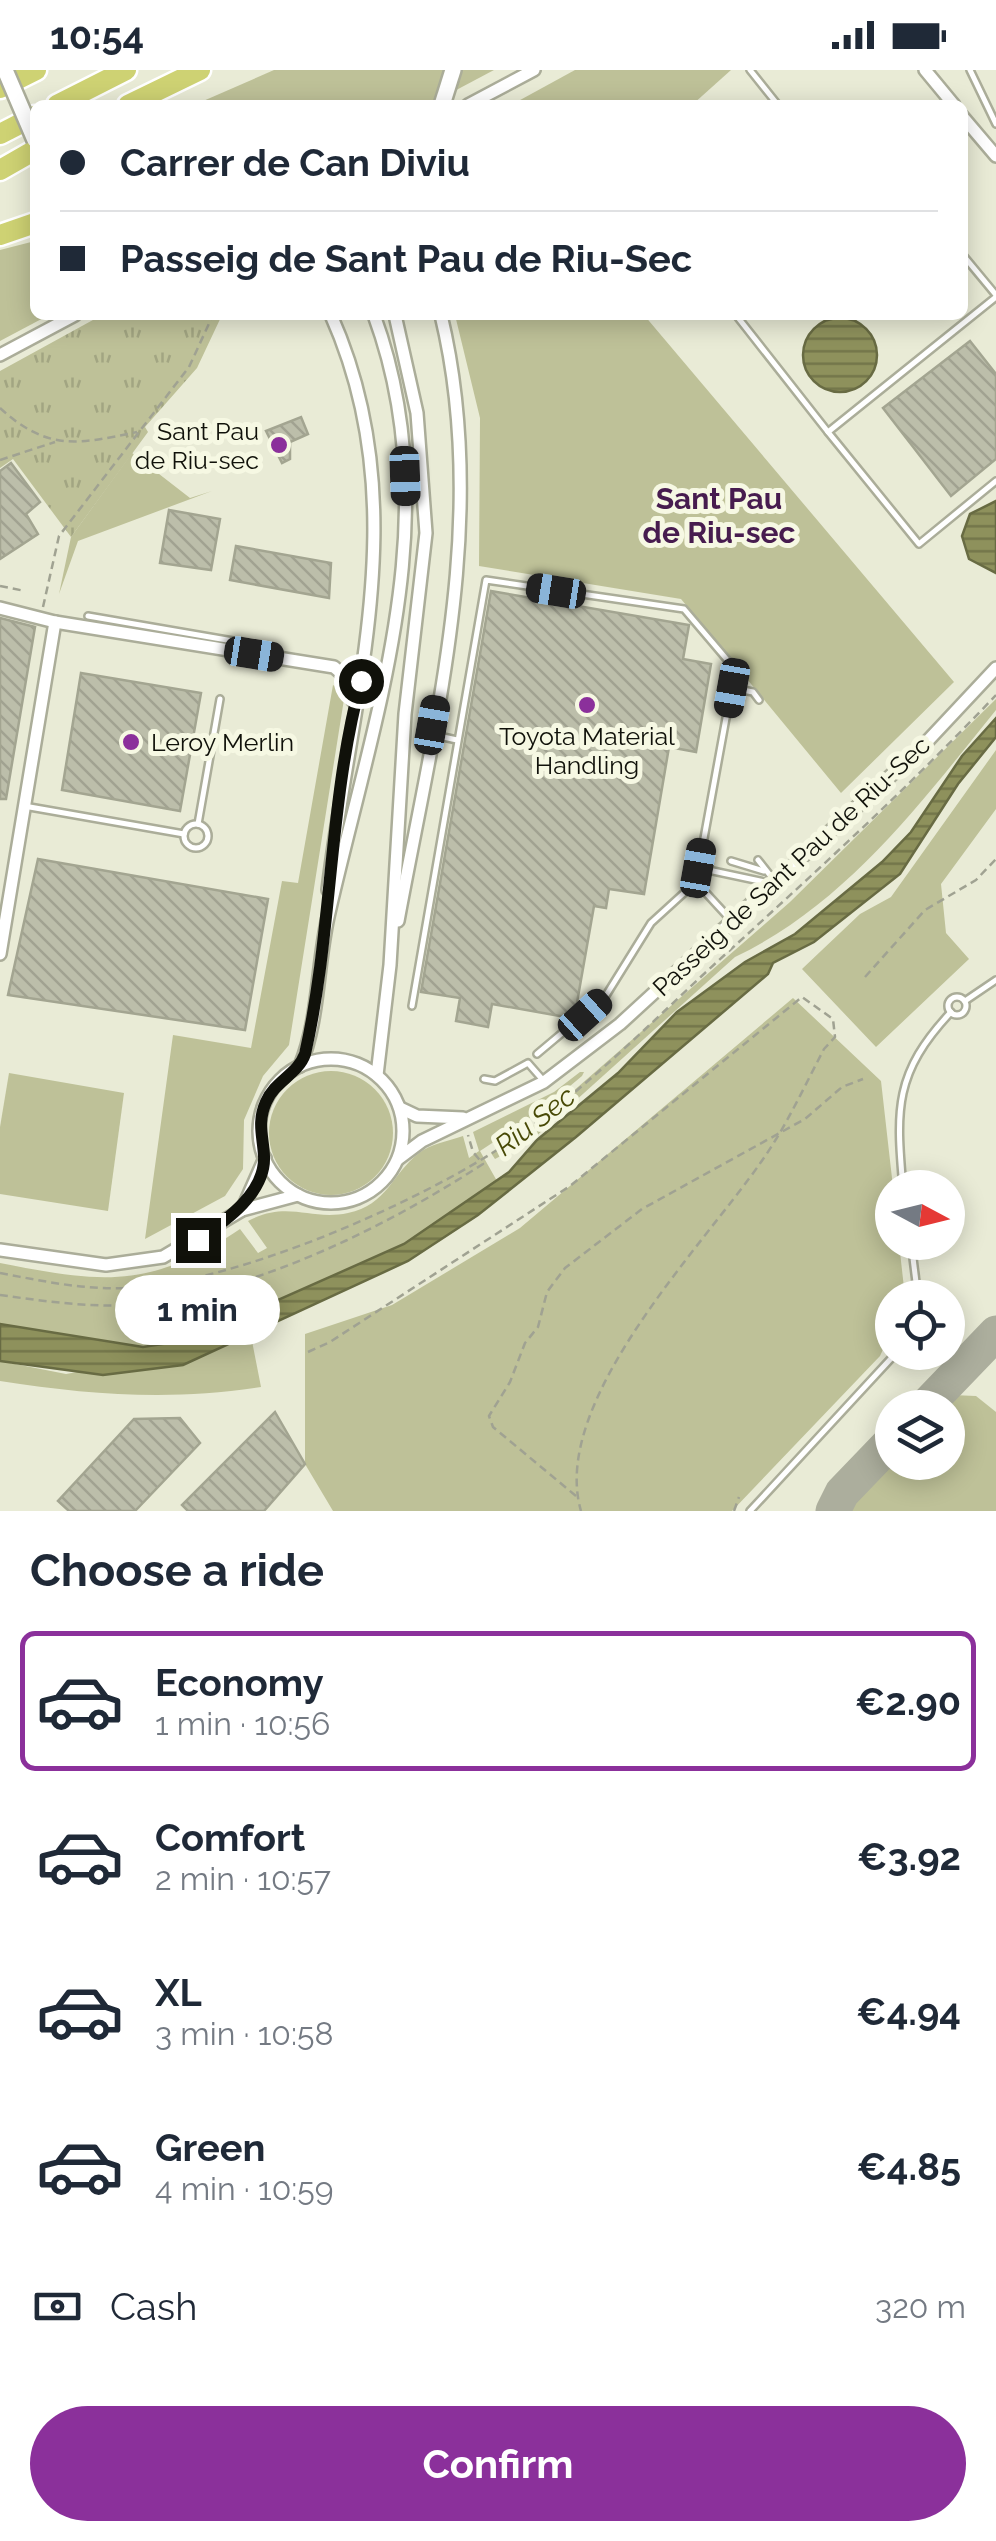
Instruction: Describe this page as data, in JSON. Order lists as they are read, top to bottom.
{
  "streets": {
    "street": ["Passeig de Sant Pau de Riu-Sec"]
  },
  "districts": ["Sant Pau de Riu-sec"],
  "water": ["Riu Sec"],
  "places": ["Sant Pau de Riu-sec", "Toyota Material Handling", "Leroy Merlin"],
  "north": "right",
  "page": {
    "status": "10:54",
    "banner": ["Carrer de Can Diviu", "Passeig de Sant Pau de Riu-Sec"],
    "bubble": "1 min",
    "heading": "Choose a ride",
    "list": [
      {
        "name": "Economy",
        "note": "1 min · 10:56",
        "value": "€2.90"
      },
      {
        "name": "Comfort",
        "note": "2 min · 10:57",
        "value": "€3.92"
      },
      {
        "name": "XL",
        "note": "3 min · 10:58",
        "value": "€4.94"
      },
      {
        "name": "Green",
        "note": "4 min · 10:59",
        "value": "€4.85"
      }
    ],
    "pay": ["Cash", "320 m"],
    "buttons": "Confirm"
  }
}
